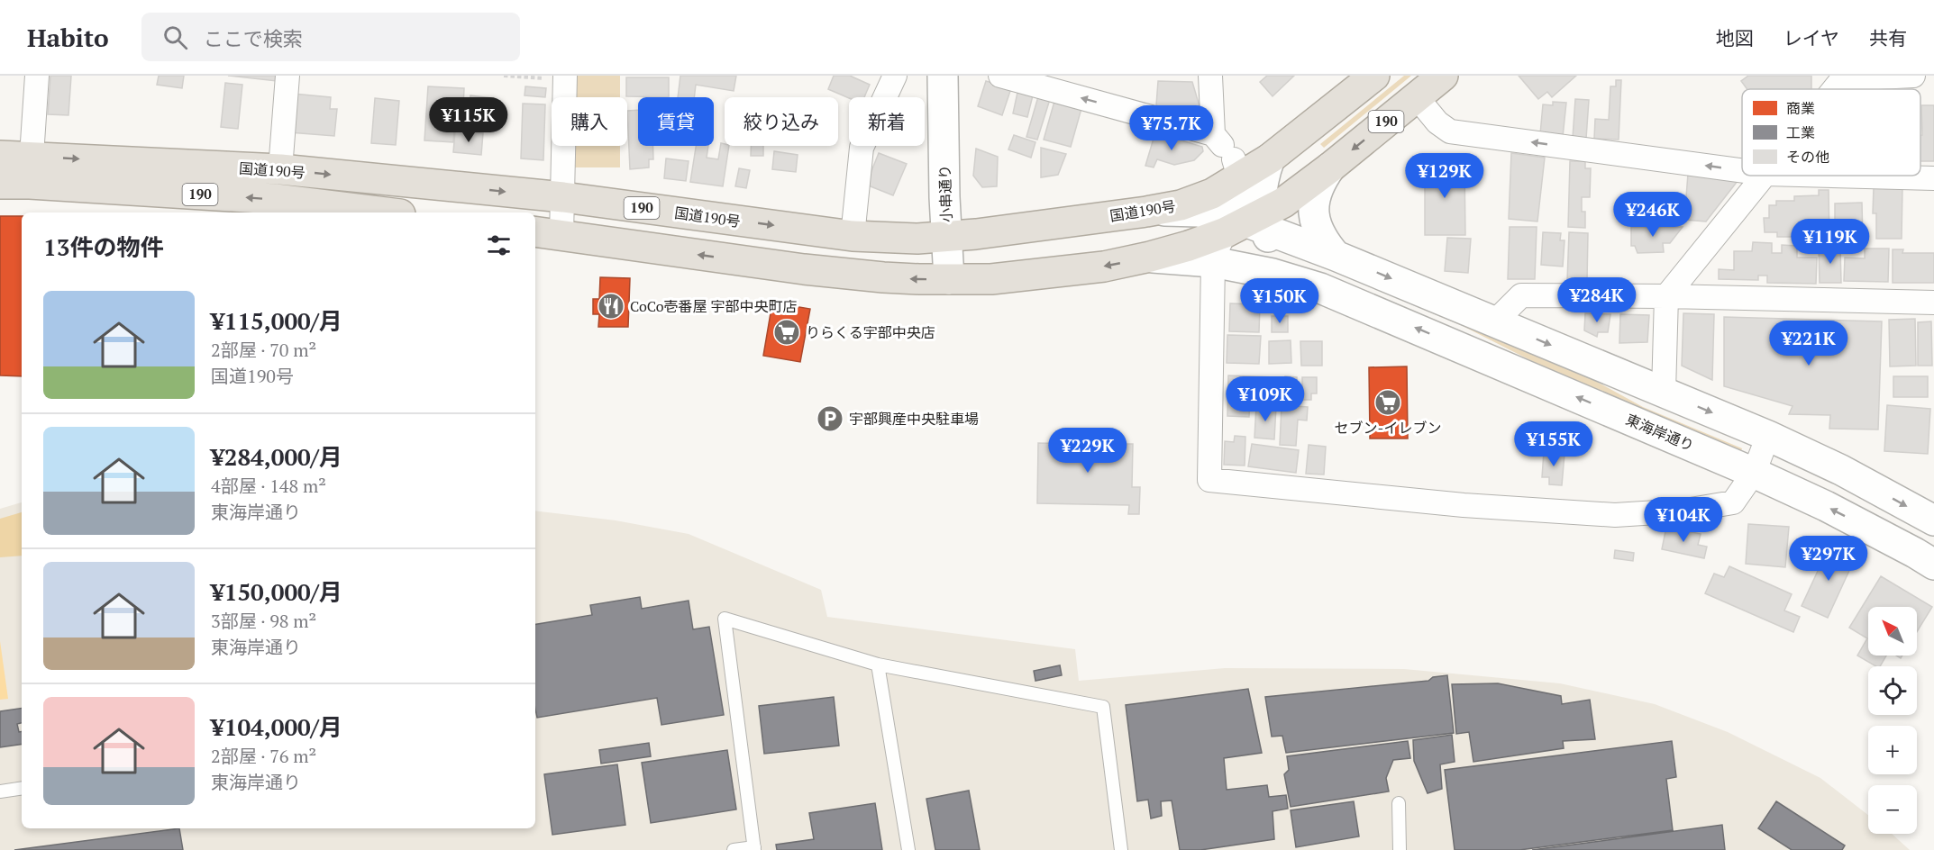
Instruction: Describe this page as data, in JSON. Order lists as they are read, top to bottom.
{
  "streets": {
    "highway": ["190", "国道190号"],
    "street": ["小串通り", "東海岸通り"]
  },
  "crossings": [
    ["190", "小串通り"],
    ["国道190号", "小串通り"]
  ],
  "places": {
    "restaurant": ["CoCo壱番屋 宇部中央町店"],
    "supermarket": ["りらくる宇部中央店", "セブン-イレブン"],
    "parking": ["宇部興産中央駐車場"]
  },
  "legend": ["商業", "工業", "その他"],
  "north": "top left",
  "page": {
    "header": "Habito",
    "search": "ここで検索",
    "nav": ["地図", "レイヤ", "共有"],
    "price": [
      "¥115K",
      "¥75.7K",
      "¥129K",
      "¥246K",
      "¥119K",
      "¥284K",
      "¥150K",
      "¥221K",
      "¥109K",
      "¥155K",
      "¥229K",
      "¥104K",
      "¥297K"
    ],
    "chip": [
      "購入",
      "賃貸",
      "絞り込み",
      "新着"
    ],
    "heading": "13件の物件",
    "list": [
      {
        "name": "¥115,000/月",
        "note": "2部屋 · 70 m² · 国道190号"
      },
      {
        "name": "¥284,000/月",
        "note": "4部屋 · 148 m² · 東海岸通り"
      },
      {
        "name": "¥150,000/月",
        "note": "3部屋 · 98 m² · 東海岸通り"
      },
      {
        "name": "¥104,000/月",
        "note": "2部屋 · 76 m² · 東海岸通り"
      }
    ],
    "map_buttons": ["+", "−"]
  }
}
